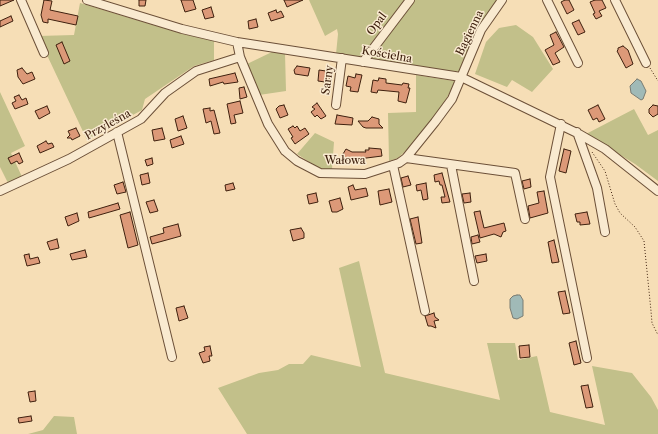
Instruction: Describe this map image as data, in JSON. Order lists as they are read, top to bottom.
{
  "streets": {
    "street": [
      "Opal",
      "Bagienna",
      "Kościelna",
      "Sarny",
      "Przyleśna",
      "Wałowa"
    ]
  },
  "crossings": [
    ["Opal", "Kościelna"],
    ["Bagienna", "Kościelna"],
    ["Bagienna", "Wałowa"],
    ["Kościelna", "Sarny"],
    ["Kościelna", "Wałowa"],
    ["Przyleśna", "Wałowa"]
  ]
}
